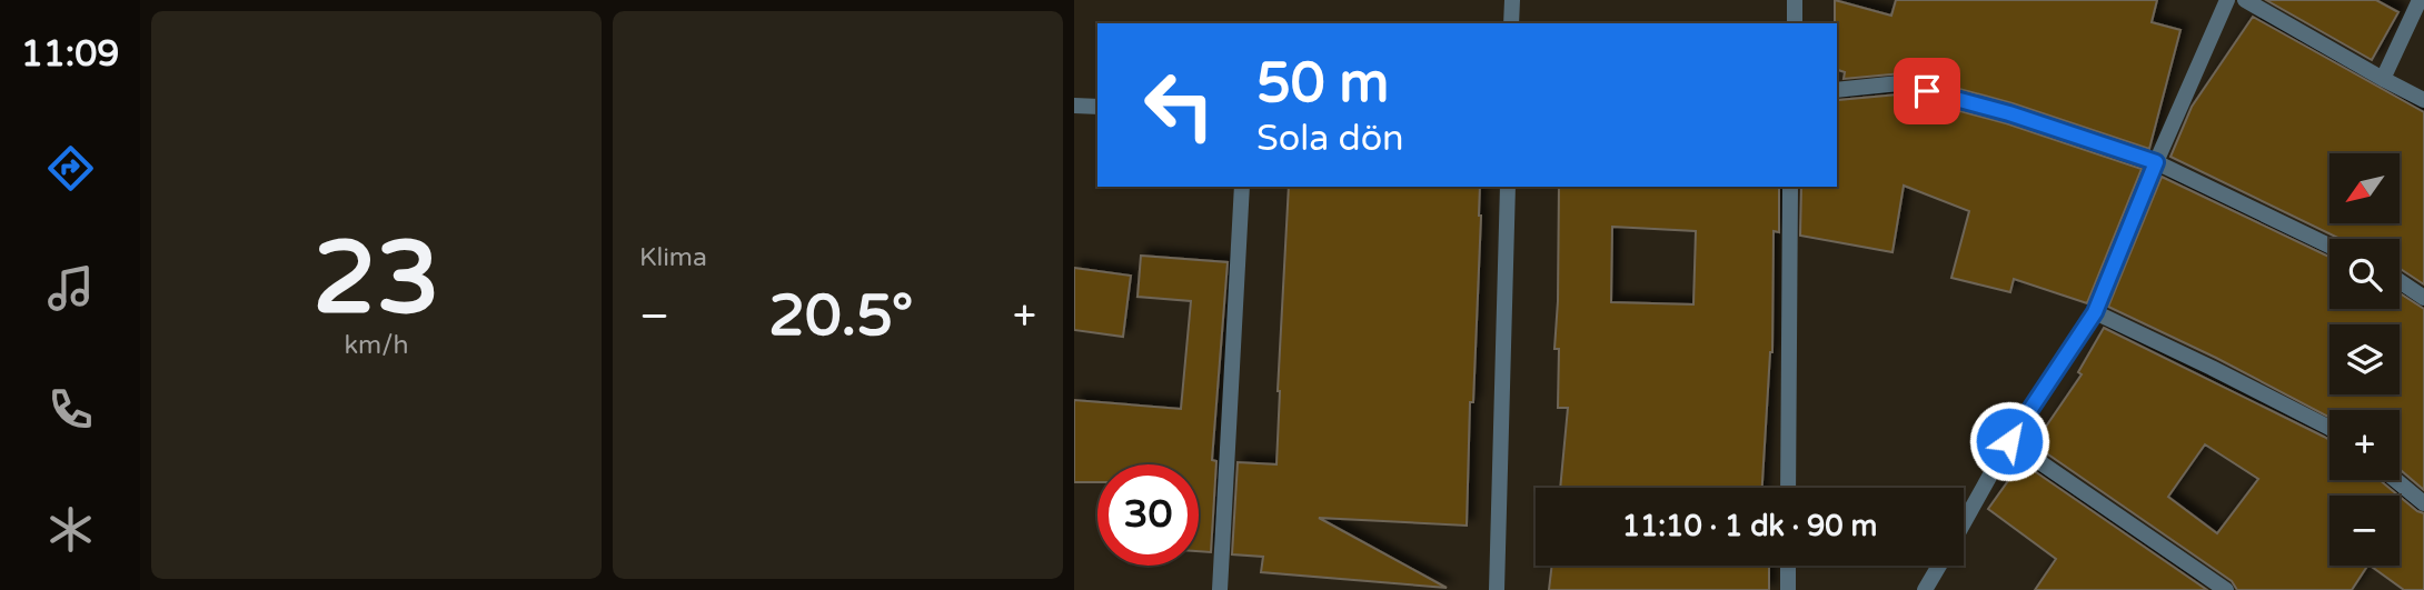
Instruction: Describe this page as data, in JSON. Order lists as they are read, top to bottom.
{
  "north": "bottom left",
  "page": {
    "tabs": "11:09",
    "tile": [
      ["23", "km/h"],
      "Klima"
    ],
    "turn": ["50 m", "Sola dön"],
    "map_buttons": ["+", "−"],
    "heat": ["−", "20.5°", "+"],
    "limit": "30",
    "trip": "11:10 · 1 dk · 90 m"
  }
}
